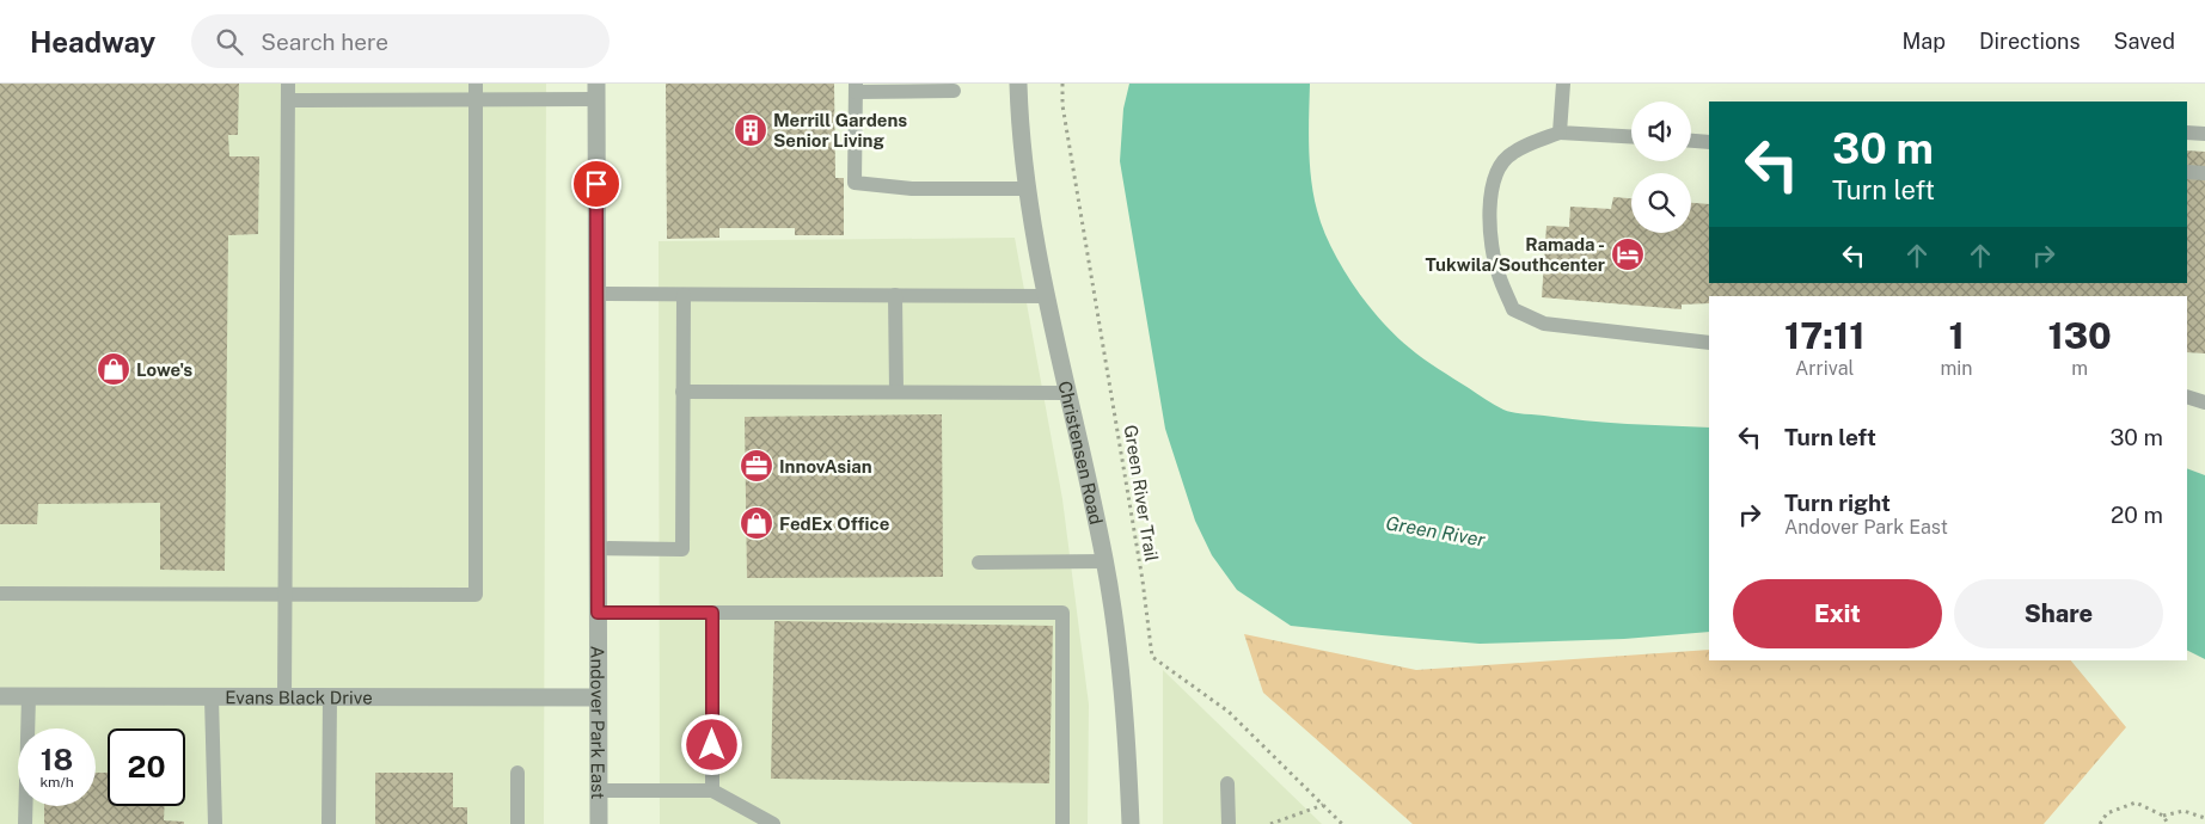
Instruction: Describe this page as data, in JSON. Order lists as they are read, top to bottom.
{
  "streets": {
    "street": ["Christensen Road", "Evans Black Drive", "Andover Park East"],
    "path": ["Green River Trail"]
  },
  "crossings": [
    ["Evans Black Drive", "Andover Park East"]
  ],
  "water": ["Green River"],
  "places": {
    "building": ["Merrill Gardens Senior Living"],
    "hotel": ["Ramada - Tukwila/Southcenter"],
    "shop": ["Lowe's", "FedEx Office"],
    "office": ["InnovAsian"]
  },
  "page": {
    "header": "Headway",
    "search": "Search here",
    "nav": ["Map", "Directions", "Saved"],
    "turn": ["30 m", "Turn left"],
    "eta": [
      "17:11",
      "Arrival",
      "1",
      "min",
      "130",
      "m"
    ],
    "list": [
      {
        "name": "Turn left",
        "value": "30 m"
      },
      {
        "name": "Turn right",
        "note": "Andover Park East",
        "value": "20 m"
      }
    ],
    "buttons": ["Exit", "Share"],
    "speed": "18 km/h",
    "limit": "20"
  }
}
